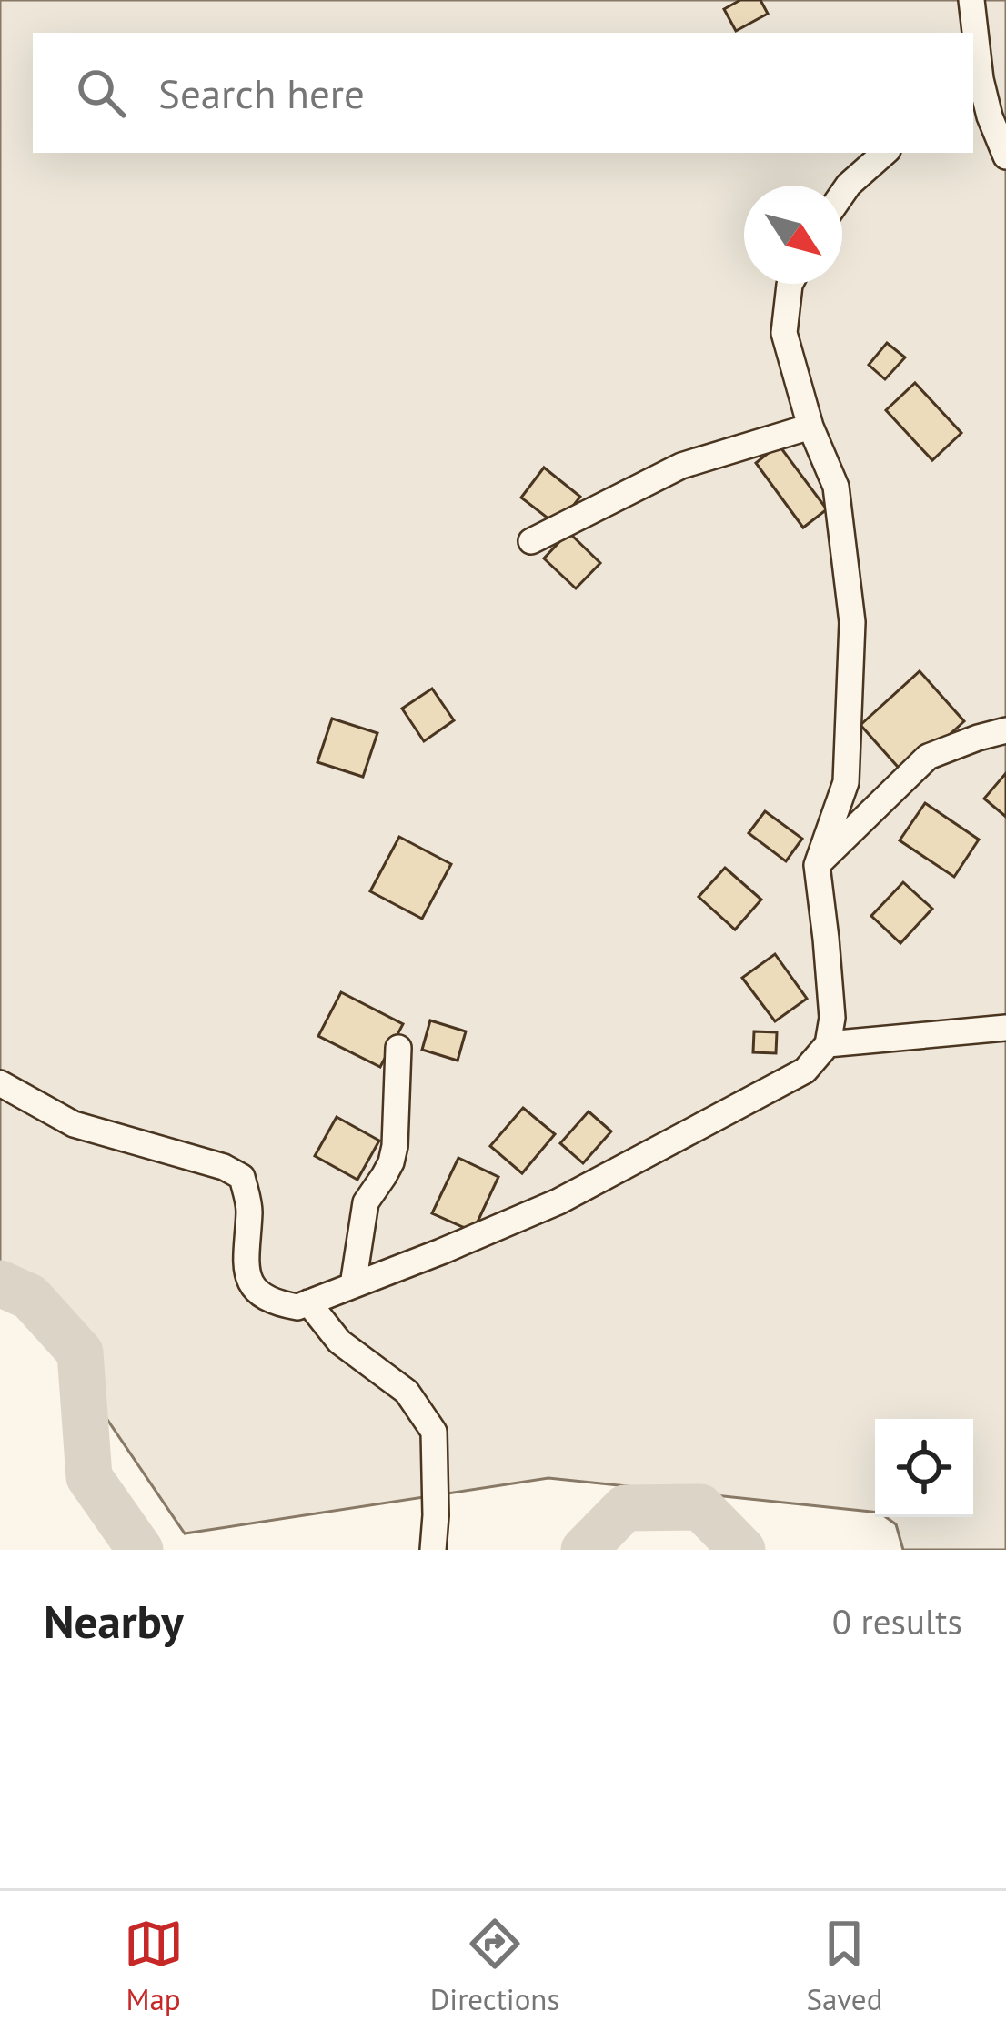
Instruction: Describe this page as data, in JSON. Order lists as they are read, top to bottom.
{
  "north": "bottom right",
  "page": {
    "search": "Search here",
    "heading": ["Nearby", "0 results"],
    "nav": ["Map", "Directions", "Saved"]
  }
}
